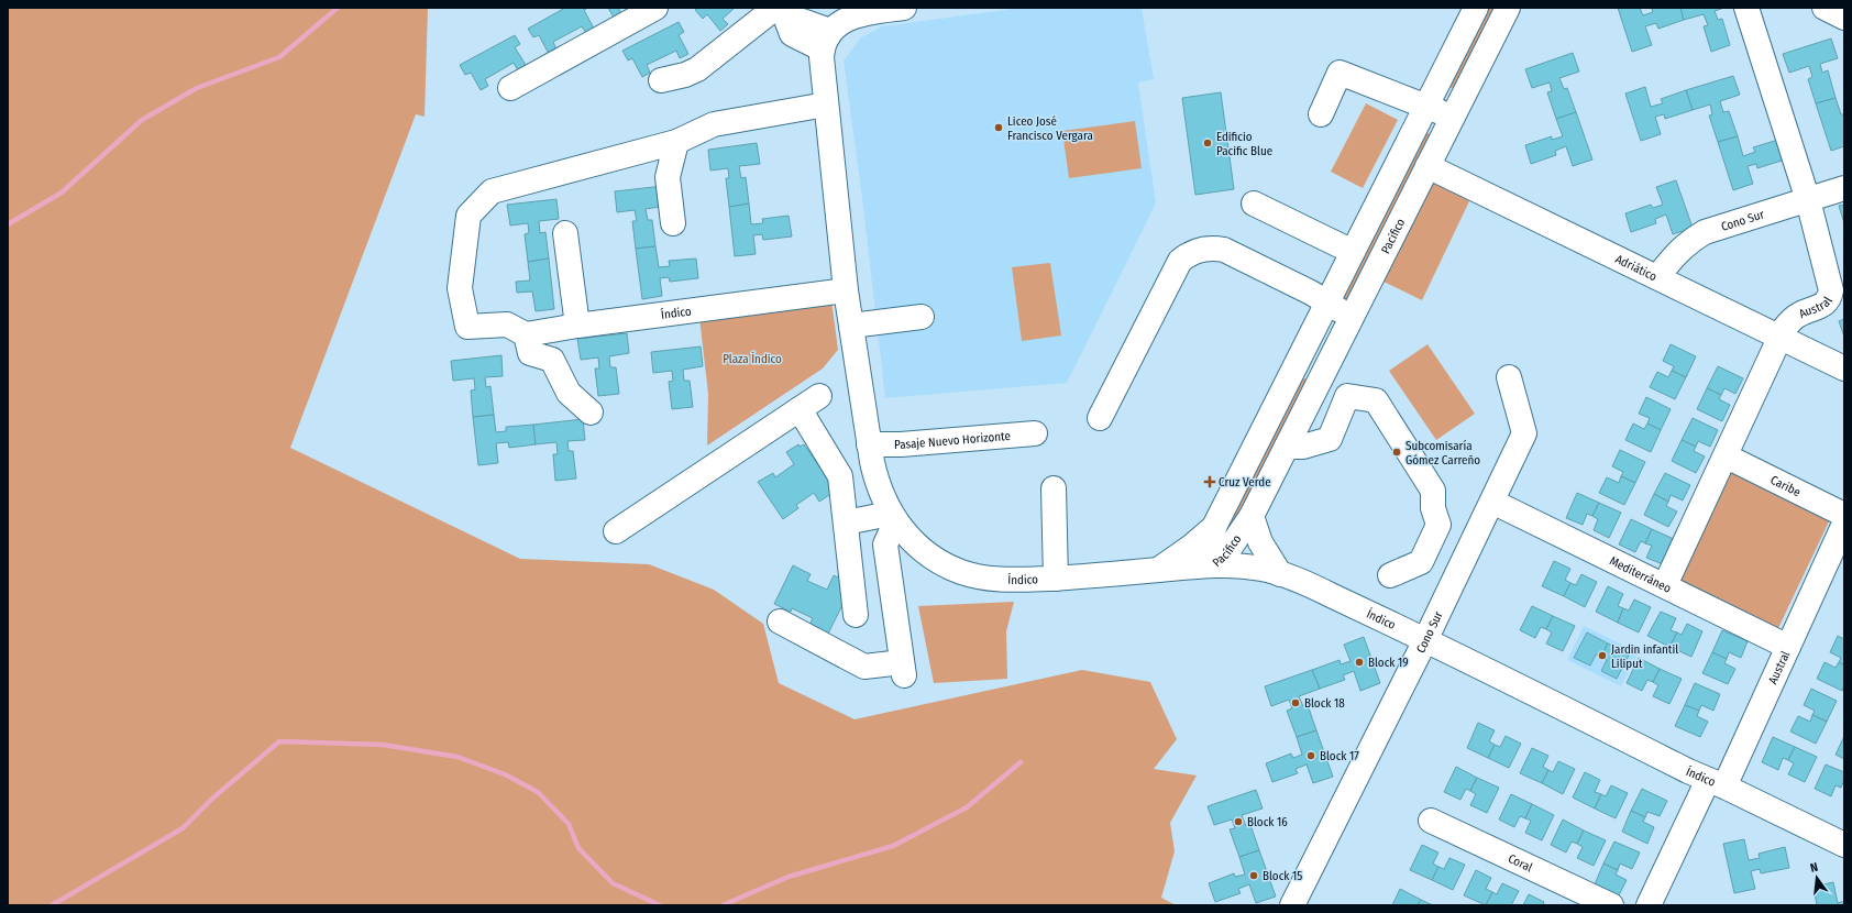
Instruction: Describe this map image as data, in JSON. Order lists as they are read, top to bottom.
{
  "streets": {
    "street": [
      "Cono Sur",
      "Pacífico",
      "Adriático",
      "Austral",
      "Índico",
      "Pasaje Nuevo Horizonte",
      "Caribe",
      "Mediterráneo",
      "Coral"
    ]
  },
  "crossings": [
    ["Cono Sur", "Adriático"],
    ["Cono Sur", "Austral"],
    ["Cono Sur", "Índico"],
    ["Cono Sur", "Mediterráneo"],
    ["Pacífico", "Adriático"],
    ["Pacífico", "Índico"],
    ["Adriático", "Austral"],
    ["Austral", "Índico"],
    ["Austral", "Caribe"],
    ["Austral", "Mediterráneo"],
    ["Índico", "Pasaje Nuevo Horizonte"]
  ],
  "parks": ["Plaza Índico"],
  "places": {
    "other": [
      "Liceo José Francisco Vergara",
      "Edificio Pacific Blue",
      "Subcomisaría Gómez Carreño",
      "Jardin infantil Liliput",
      "Block 19",
      "Block 18",
      "Block 17",
      "Block 16",
      "Block 15"
    ],
    "health": ["Cruz Verde"]
  },
  "north": "top"
}
